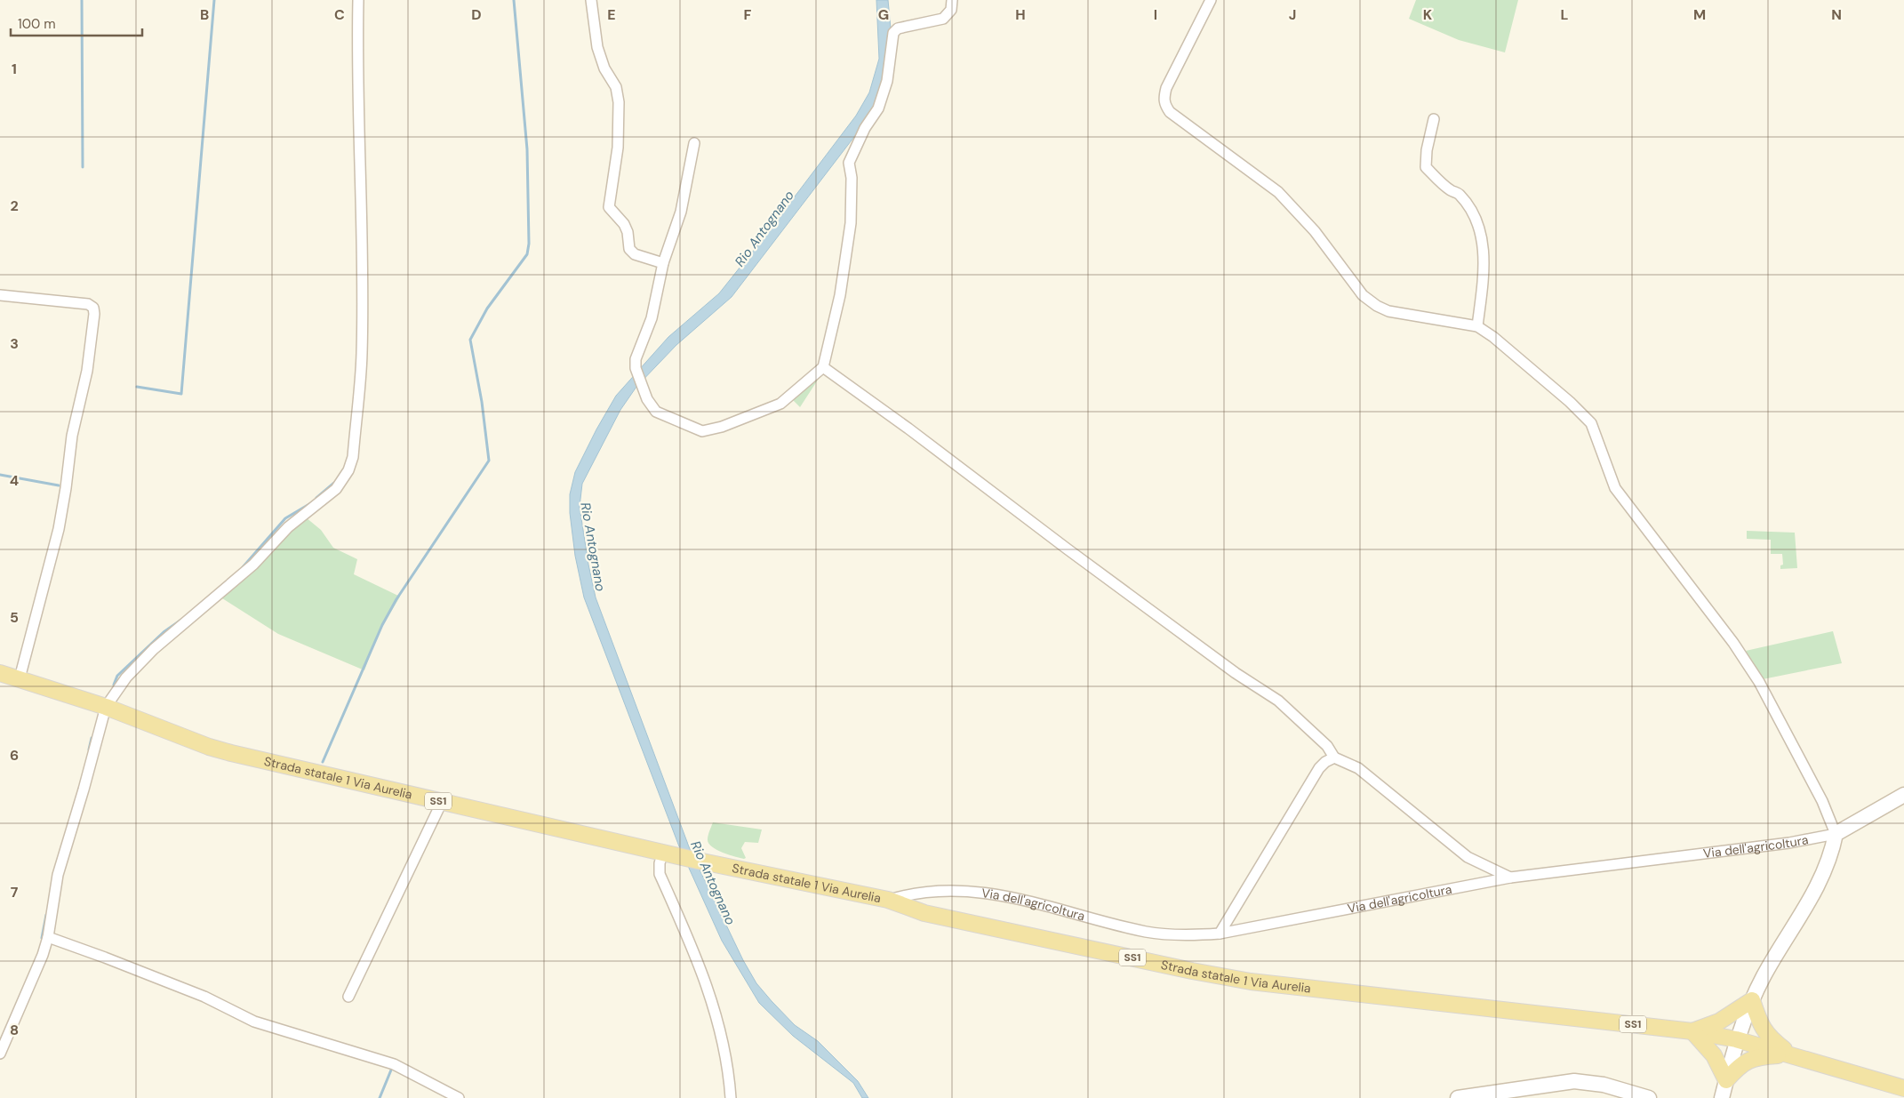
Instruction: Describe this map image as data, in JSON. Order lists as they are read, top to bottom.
{
  "streets": {
    "main road": ["Strada statale 1 Via Aurelia", "SS1"],
    "street": ["Via dell'agricoltura"]
  },
  "crossings": [
    ["Strada statale 1 Via Aurelia", "SS1"],
    ["Strada statale 1 Via Aurelia", "Via dell'agricoltura"]
  ],
  "water": ["Rio Antognano"],
  "scale_bar": "100 m",
  "grid": {
    "columns": [
      "B",
      "C",
      "D",
      "E",
      "F",
      "G",
      "H",
      "I",
      "J",
      "K",
      "L",
      "M",
      "N"
    ],
    "rows": [
      "1",
      "2",
      "3",
      "4",
      "5",
      "6",
      "7",
      "8"
    ]
  }
}
